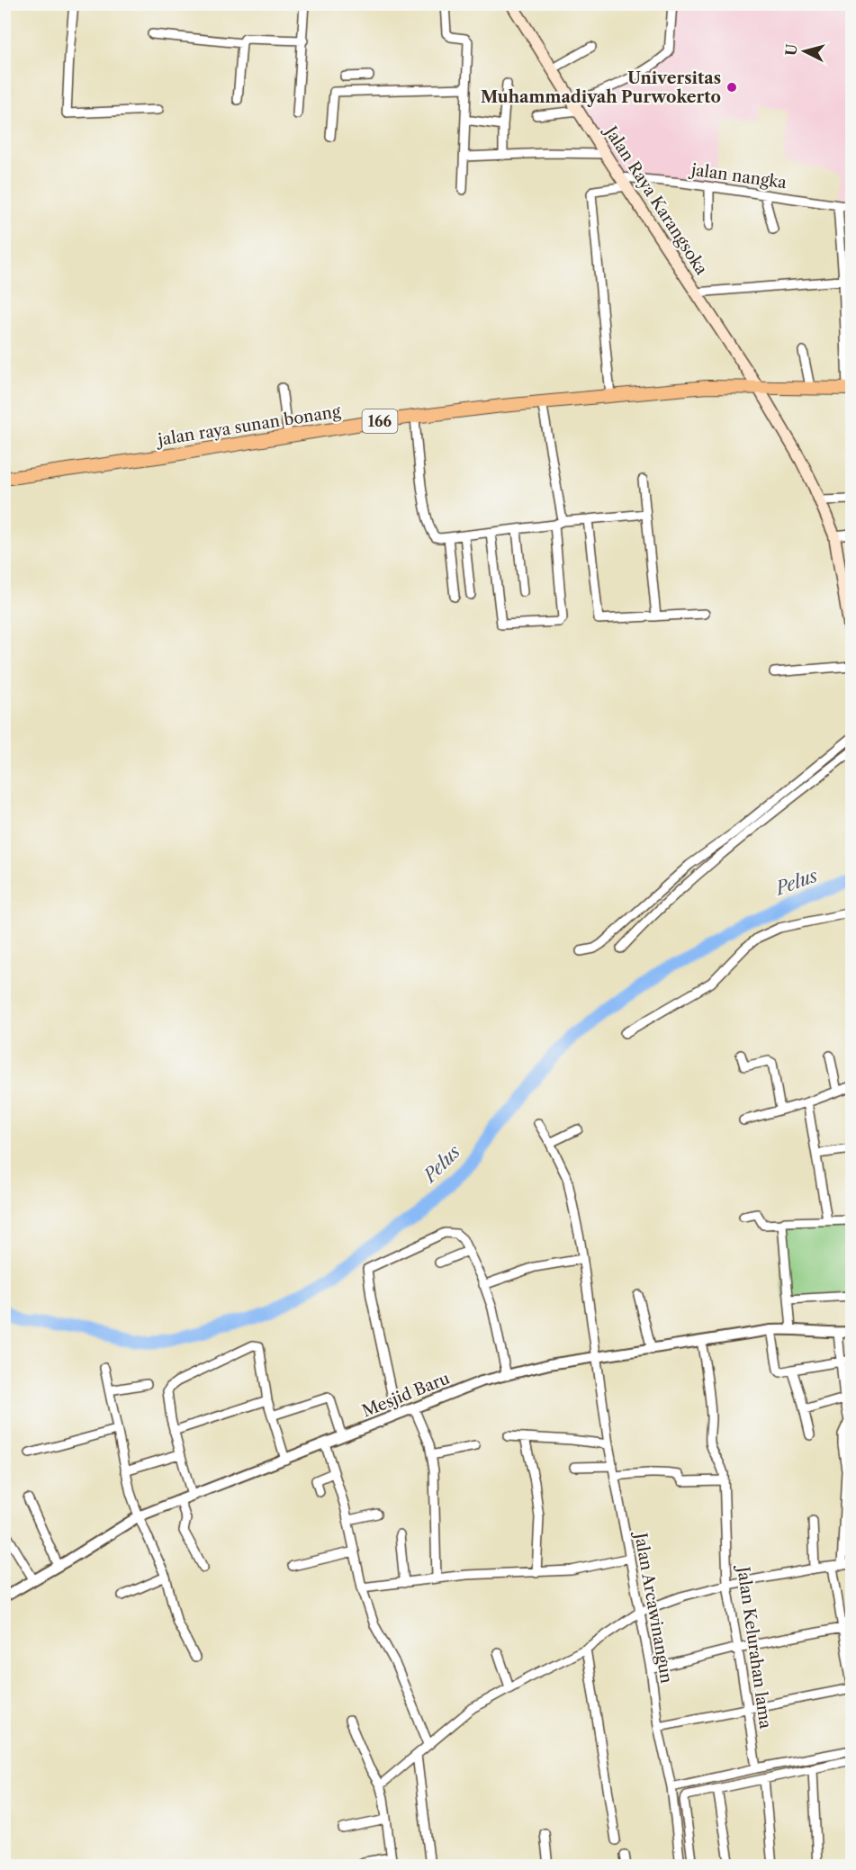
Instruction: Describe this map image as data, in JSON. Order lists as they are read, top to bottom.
{
  "streets": {
    "main road": ["Jalan Raya Karangsoka", "166", "jalan raya sunan bonang"],
    "street": [
      "jalan nangka",
      "Mesjid Baru",
      "Jalan Arcawinangun",
      "Jalan Kelurahan lama"
    ]
  },
  "crossings": [
    ["jalan nangka", "Jalan Raya Karangsoka"],
    ["jalan nangka", "jalan raya sunan bonang"],
    ["Jalan Raya Karangsoka", "166"],
    ["Jalan Raya Karangsoka", "jalan raya sunan bonang"],
    ["166", "jalan raya sunan bonang"],
    ["Mesjid Baru", "Jalan Arcawinangun"],
    ["Mesjid Baru", "Jalan Kelurahan lama"]
  ],
  "water": ["Pelus"],
  "places": ["Universitas Muhammadiyah Purwokerto"],
  "north": "left"
}
